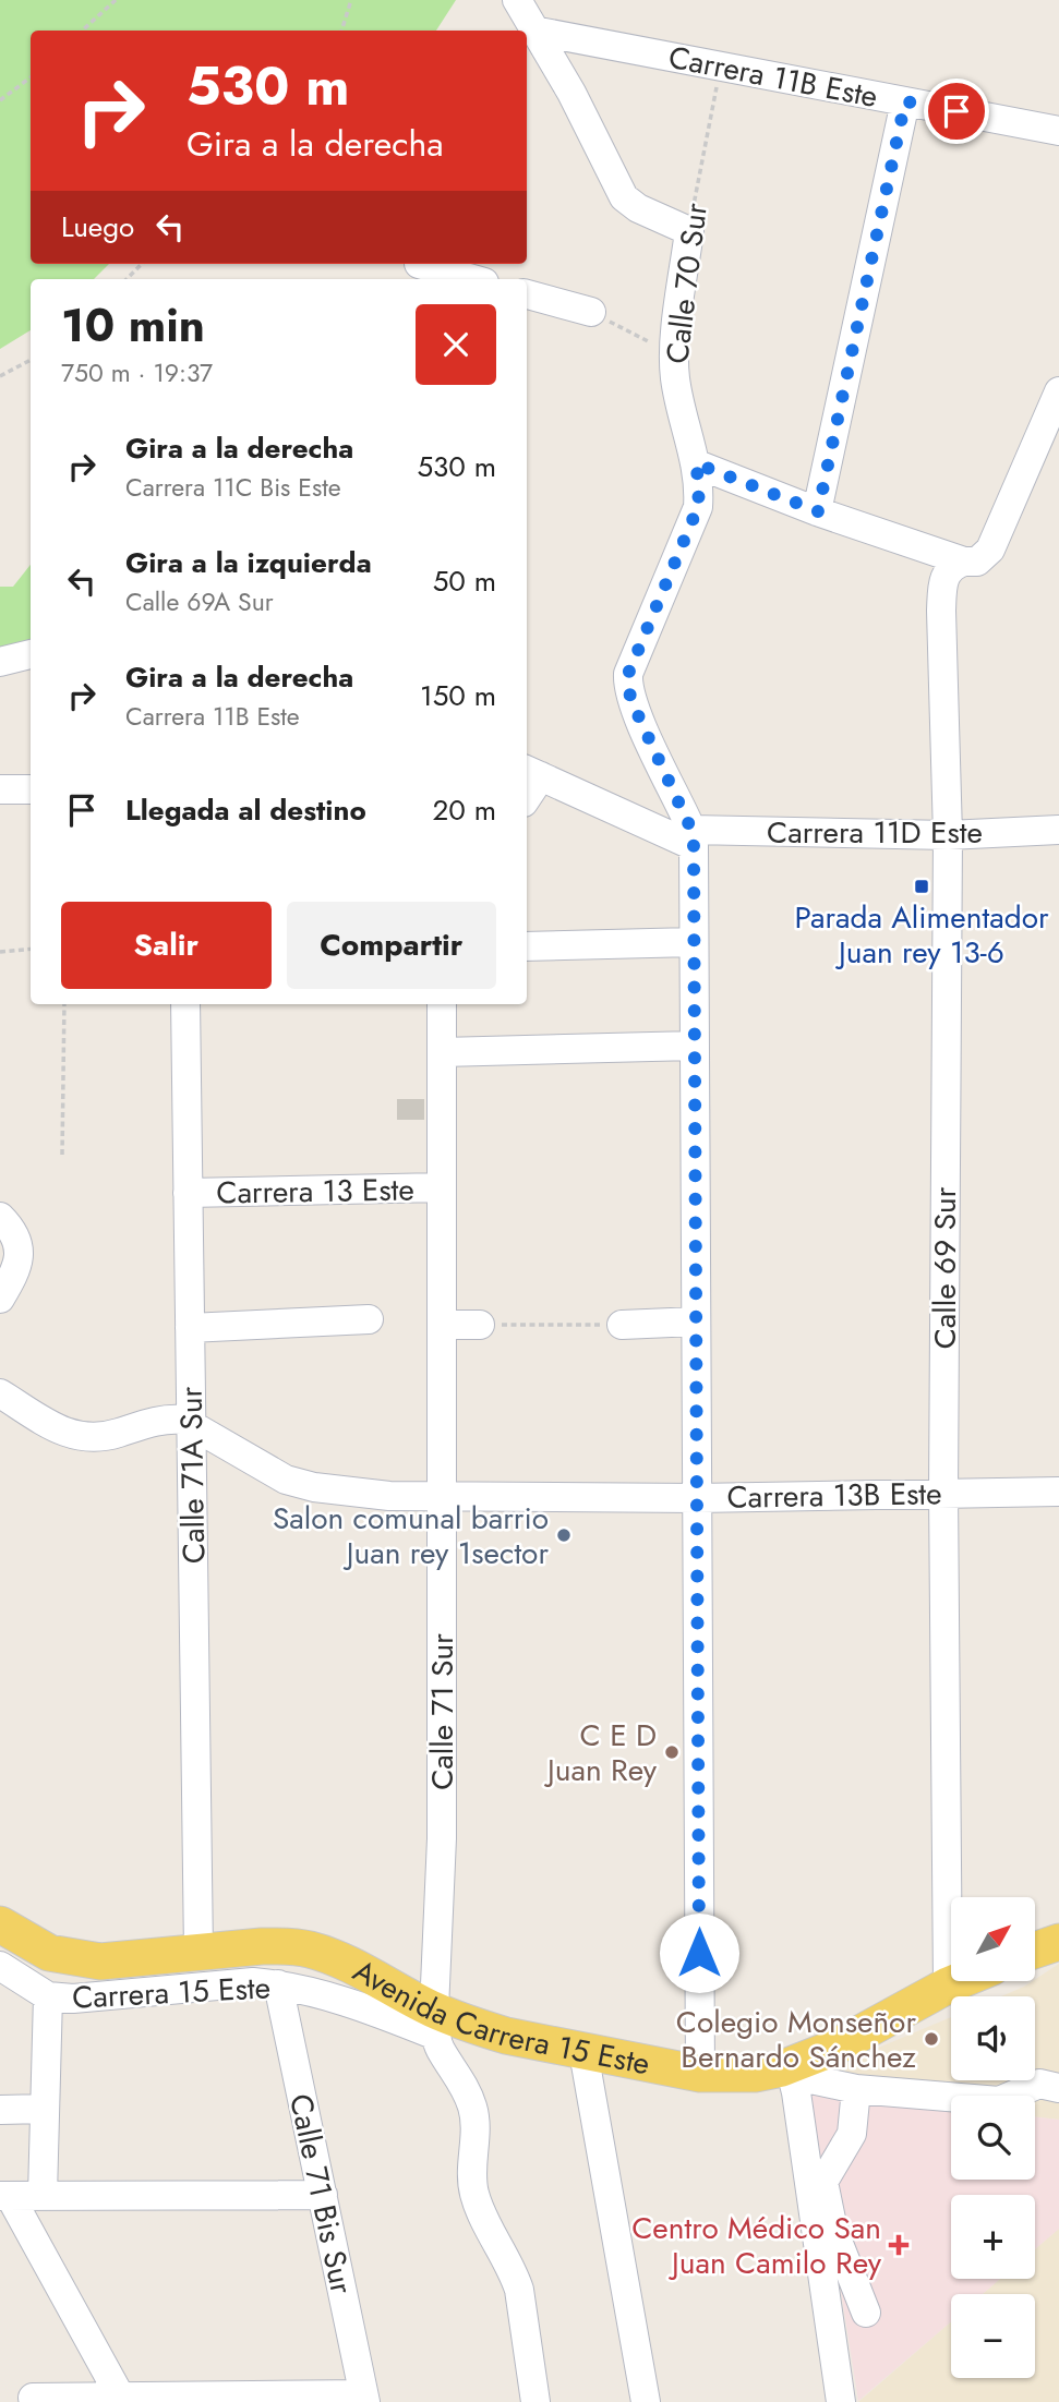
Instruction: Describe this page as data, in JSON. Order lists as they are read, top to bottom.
{
  "streets": {
    "main road": ["Avenida Carrera 15 Este"],
    "street": [
      "Carrera 11B Este",
      "Calle 70 Sur",
      "Carrera 11D Este",
      "Carrera 13 Este",
      "Calle 69 Sur",
      "Calle 71A Sur",
      "Carrera 13B Este",
      "Calle 71 Sur",
      "Carrera 15 Este",
      "Calle 71 Bis Sur"
    ]
  },
  "crossings": [
    ["Carrera 11B Este", "Calle 70 Sur"],
    ["Calle 70 Sur", "Carrera 11D Este"],
    ["Calle 70 Sur", "Carrera 13B Este"],
    ["Calle 70 Sur", "Avenida Carrera 15 Este"],
    ["Carrera 11D Este", "Calle 69 Sur"],
    ["Carrera 13 Este", "Calle 71A Sur"],
    ["Carrera 13 Este", "Calle 71 Sur"],
    ["Calle 69 Sur", "Carrera 13B Este"],
    ["Calle 69 Sur", "Avenida Carrera 15 Este"],
    ["Calle 71A Sur", "Carrera 13B Este"],
    ["Calle 71A Sur", "Avenida Carrera 15 Este"],
    ["Carrera 13B Este", "Calle 71 Sur"],
    ["Calle 71 Sur", "Carrera 15 Este"],
    ["Calle 71 Sur", "Avenida Carrera 15 Este"],
    ["Carrera 15 Este", "Avenida Carrera 15 Este"],
    ["Carrera 15 Este", "Calle 71 Bis Sur"]
  ],
  "places": {
    "transit": ["Parada Alimentador Juan rey 13-6"],
    "other": ["Salon comunal barrio Juan rey 1sector", "C E D Juan Rey", "Colegio Monseñor Bernardo Sánchez"],
    "health": ["Centro Médico San Juan Camilo Rey"]
  },
  "north": "top right",
  "page": {
    "turn": ["530 m", "Gira a la derecha"],
    "then": "Luego",
    "heading": ["10 min", "750 m · 19:37"],
    "list": [
      {
        "name": "Gira a la derecha",
        "note": "Carrera 11C Bis Este",
        "value": "530 m"
      },
      {
        "name": "Gira a la izquierda",
        "note": "Calle 69A Sur",
        "value": "50 m"
      },
      {
        "name": "Gira a la derecha",
        "note": "Carrera 11B Este",
        "value": "150 m"
      },
      {
        "name": "Llegada al destino",
        "value": "20 m"
      }
    ],
    "buttons": ["Salir", "Compartir"],
    "map_buttons": ["+", "−"]
  }
}
